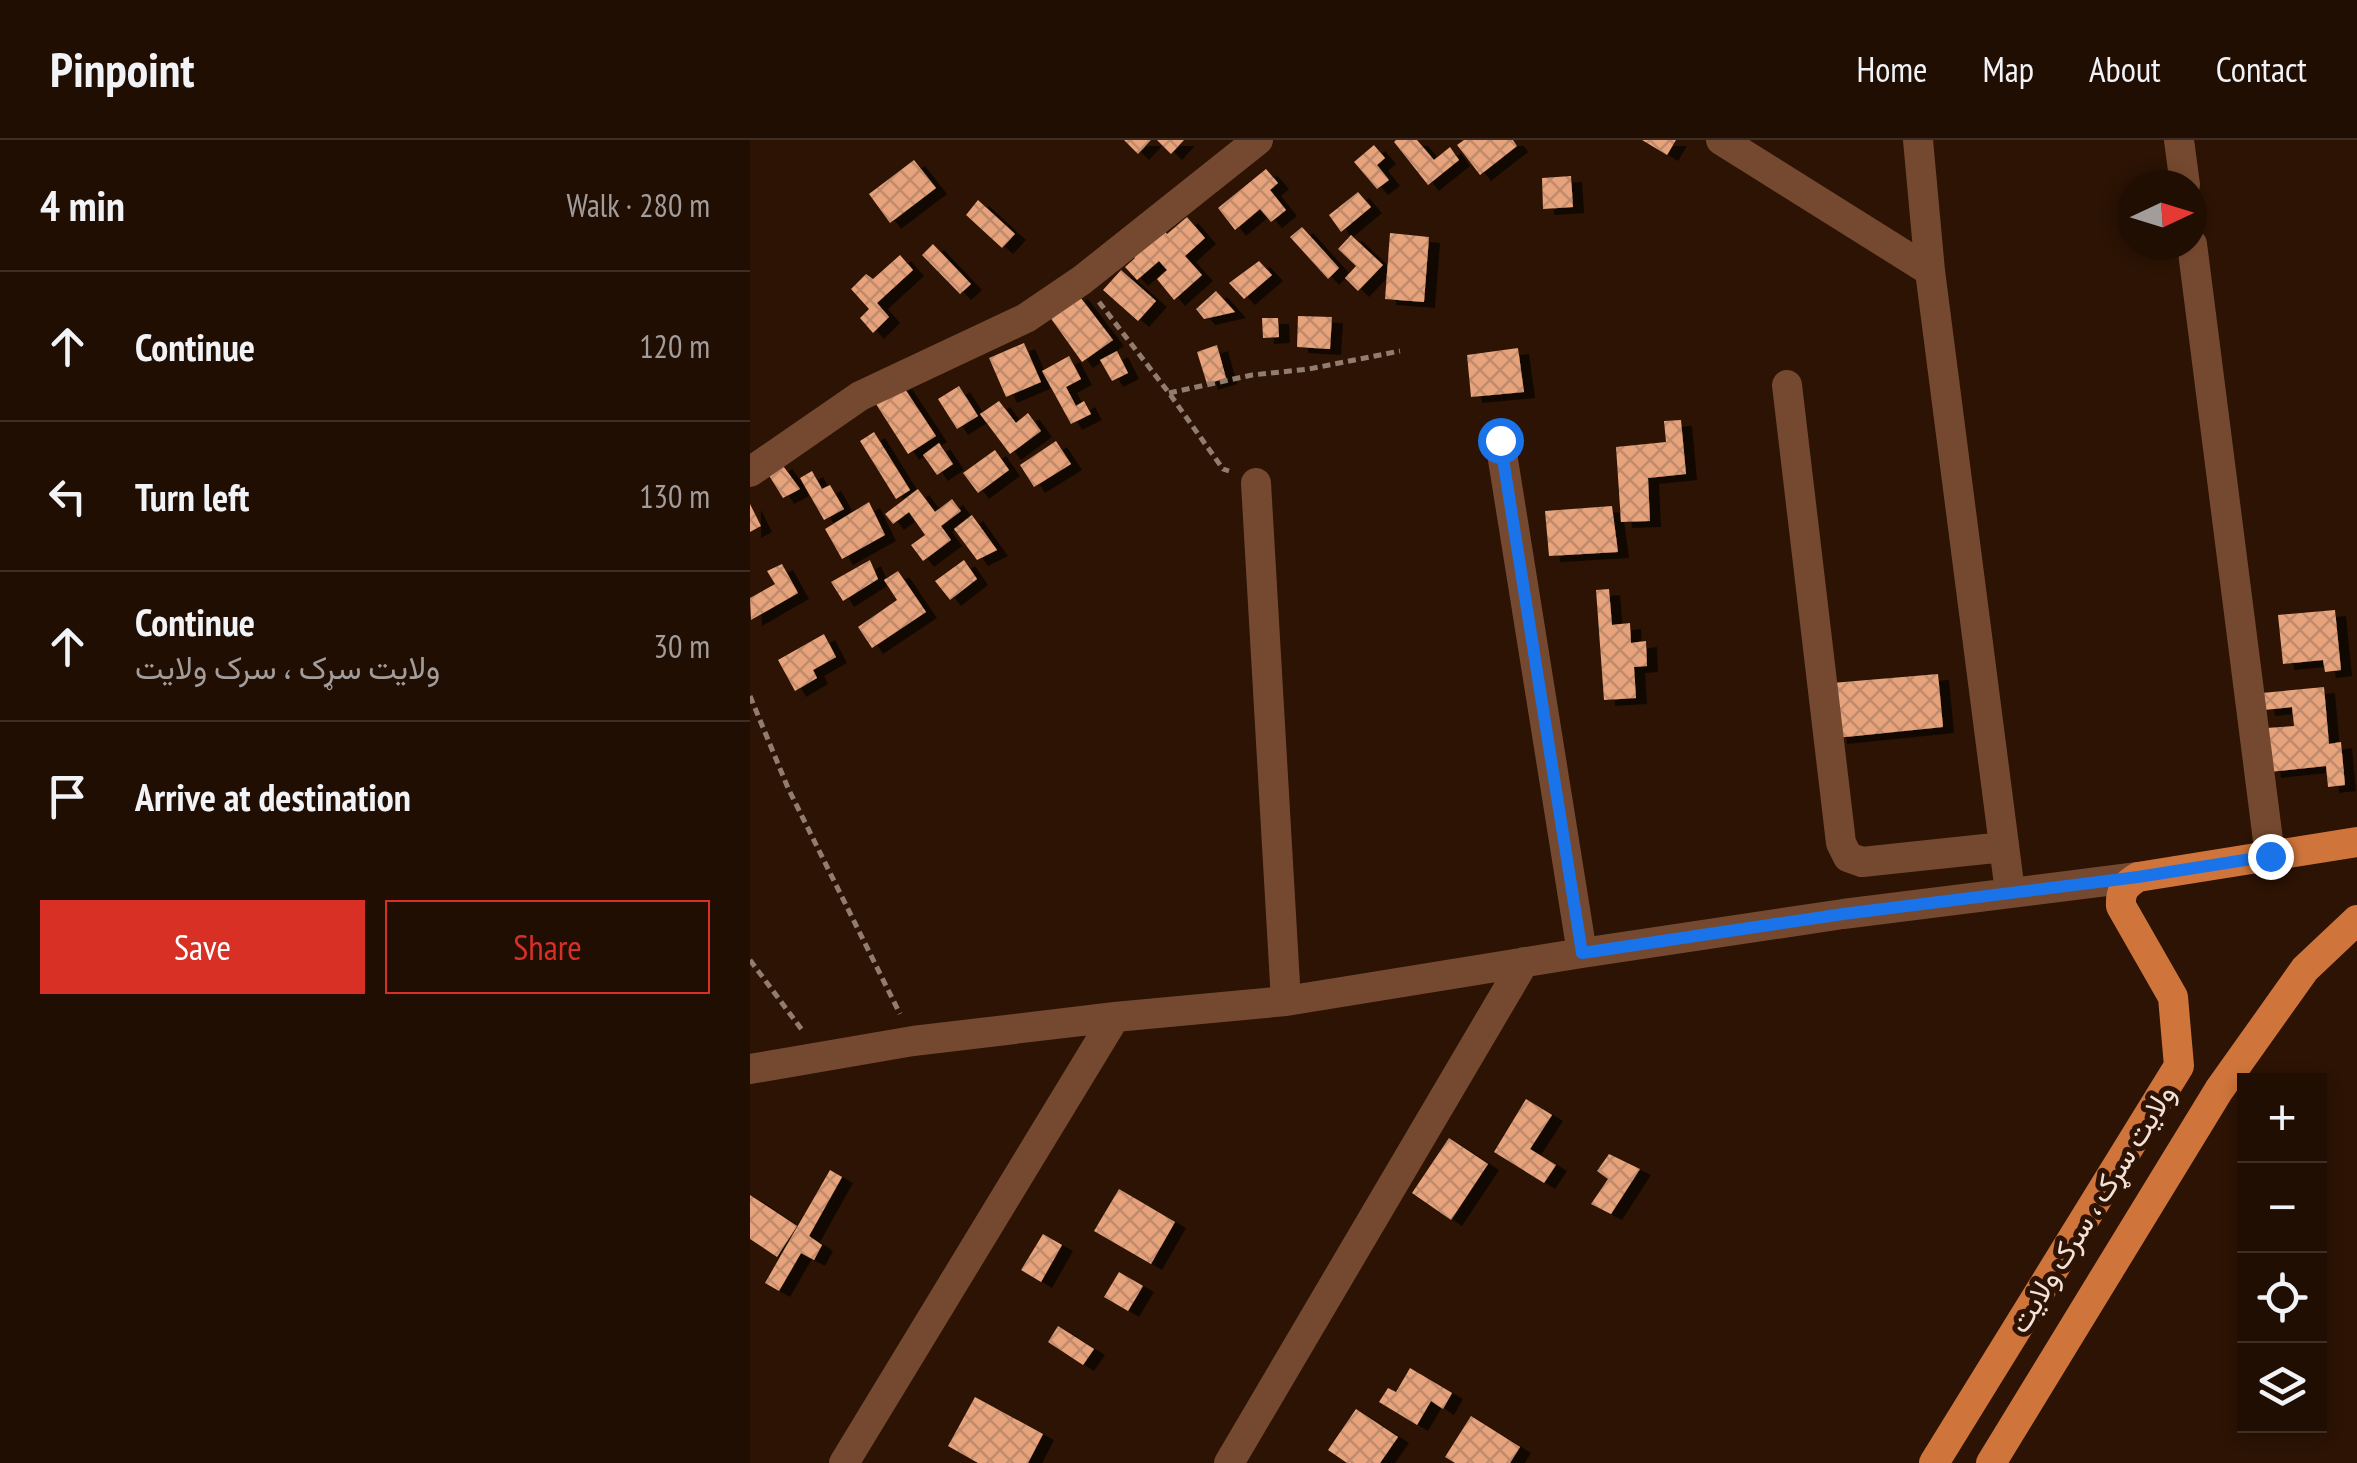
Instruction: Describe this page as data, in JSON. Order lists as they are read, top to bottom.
{
  "streets": {
    "main road": ["ولایت سړک ، سرک ولایت"]
  },
  "north": "right",
  "page": {
    "header": "Pinpoint",
    "nav": [
      "Home",
      "Map",
      "About",
      "Contact"
    ],
    "heading": ["4 min", "Walk · 280 m"],
    "list": [
      ["Continue", "120 m"],
      ["Turn left", "130 m"],
      ["Continue", "ولایت سړک ، سرک ولایت", "30 m"],
      "Arrive at destination"
    ],
    "buttons": ["Save", "Share"],
    "map_buttons": ["+", "−"]
  }
}
